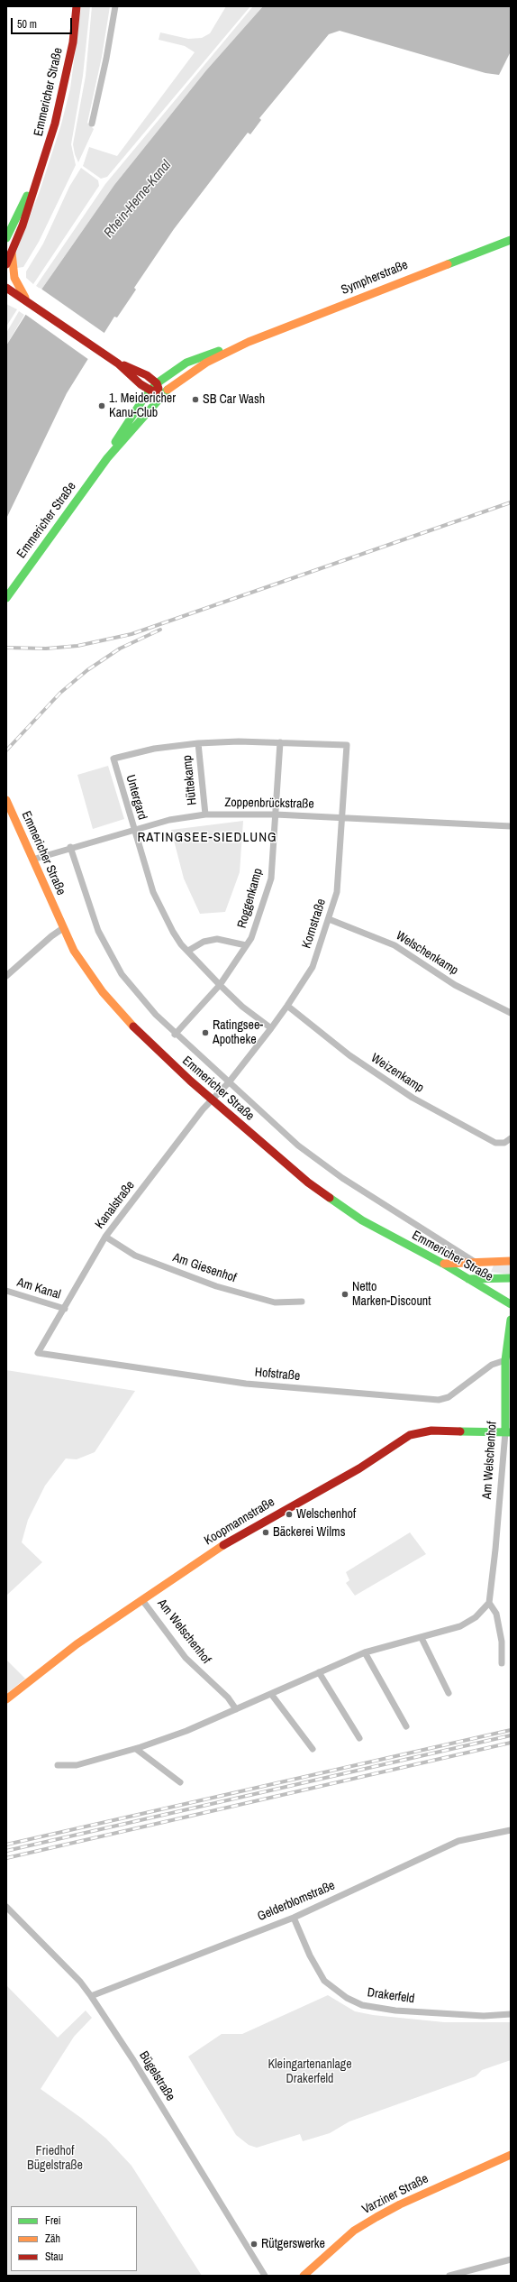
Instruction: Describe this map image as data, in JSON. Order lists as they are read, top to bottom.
{
  "streets": {
    "main road": [
      "Emmericher Straße",
      "Sympherstraße",
      "Am Welschenhof",
      "Koopmannstraße",
      "Varziner Straße"
    ],
    "street": [
      "Hüttekamp",
      "Untergard",
      "Zoppenbrückstraße",
      "Roggenkamp",
      "Kornstraße",
      "Welschenkamp",
      "Weizenkamp",
      "Kanalstraße",
      "Am Giesenhof",
      "Am Kanal",
      "Hofstraße",
      "Gelderblomstraße",
      "Drakerfeld",
      "Bügelstraße"
    ]
  },
  "crossings": [
    ["Emmericher Straße", "Sympherstraße"],
    ["Emmericher Straße", "Zoppenbrückstraße"],
    ["Emmericher Straße", "Roggenkamp"],
    ["Emmericher Straße", "Kornstraße"],
    ["Emmericher Straße", "Kanalstraße"],
    ["Hüttekamp", "Untergard"],
    ["Hüttekamp", "Zoppenbrückstraße"],
    ["Untergard", "Zoppenbrückstraße"],
    ["Untergard", "Roggenkamp"],
    ["Untergard", "Kornstraße"],
    ["Zoppenbrückstraße", "Roggenkamp"],
    ["Zoppenbrückstraße", "Kornstraße"],
    ["Kornstraße", "Welschenkamp"],
    ["Kornstraße", "Weizenkamp"],
    ["Kornstraße", "Kanalstraße"],
    ["Kanalstraße", "Am Giesenhof"],
    ["Kanalstraße", "Am Kanal"],
    ["Kanalstraße", "Hofstraße"],
    ["Hofstraße", "Am Welschenhof"],
    ["Am Welschenhof", "Koopmannstraße"],
    ["Gelderblomstraße", "Drakerfeld"],
    ["Gelderblomstraße", "Bügelstraße"]
  ],
  "districts": ["RATINGSEE-SIEDLUNG"],
  "water": ["Rhein-Herne-Kanal"],
  "parks": ["Kleingartenanlage Drakerfeld", "Friedhof Bügelstraße"],
  "places": [
    "SB Car Wash",
    "1. Meidericher Kanu-Club",
    "Ratingsee- Apotheke",
    "Netto Marken-Discount",
    "Welschenhof",
    "Bäckerei Wilms",
    "Rütgerswerke"
  ],
  "legend": ["Frei", "Zäh", "Stau"],
  "scale_bar": "50 m"
}
